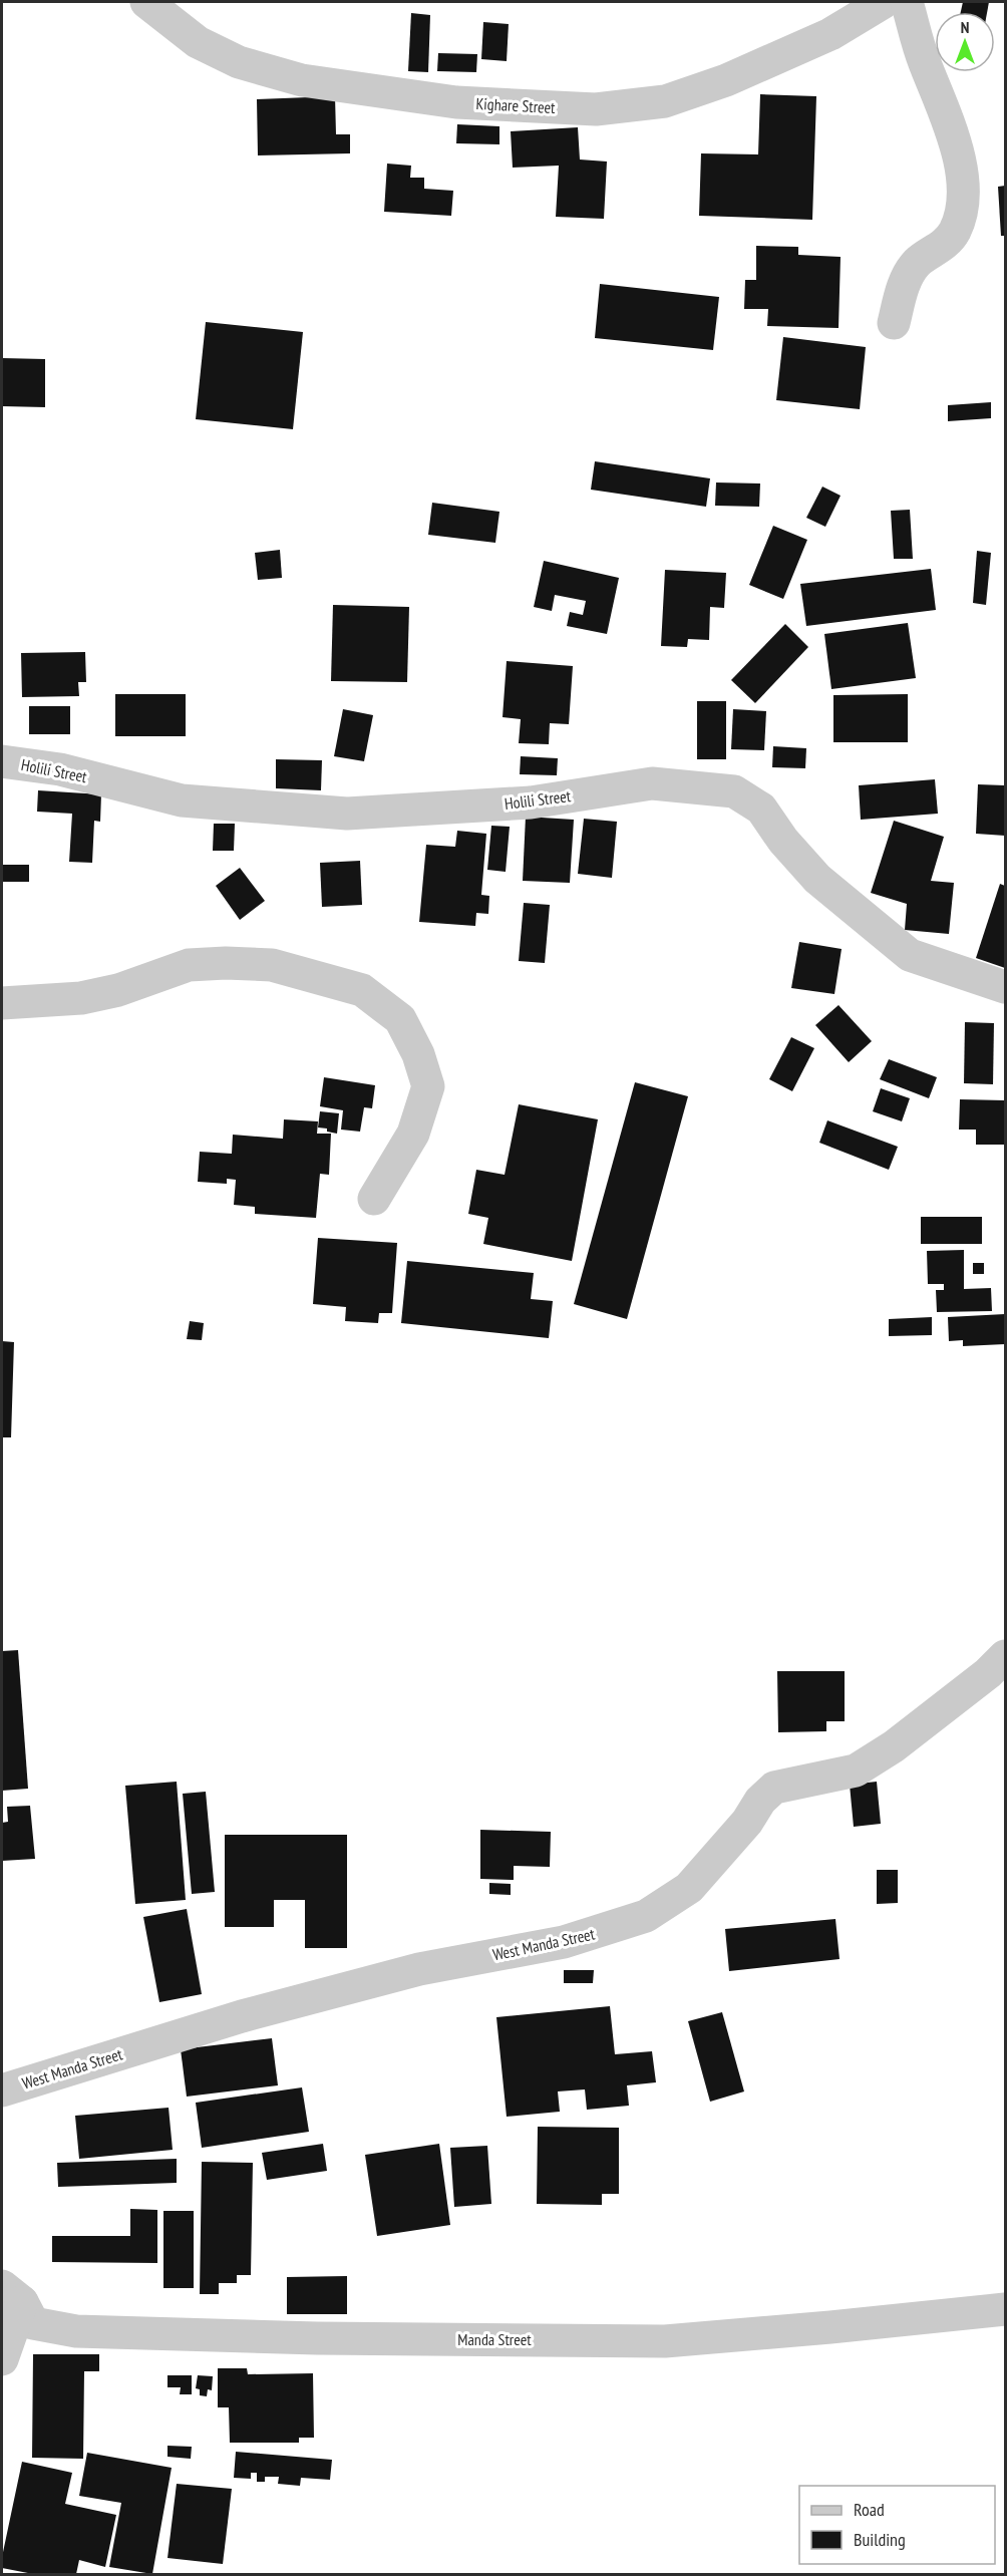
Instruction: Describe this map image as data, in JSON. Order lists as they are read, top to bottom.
{
  "streets": {
    "street": [
      "Kighare Street",
      "Holili Street",
      "West Manda Street",
      "Manda Street"
    ]
  },
  "legend": ["Road", "Building"],
  "north": "top"
}
